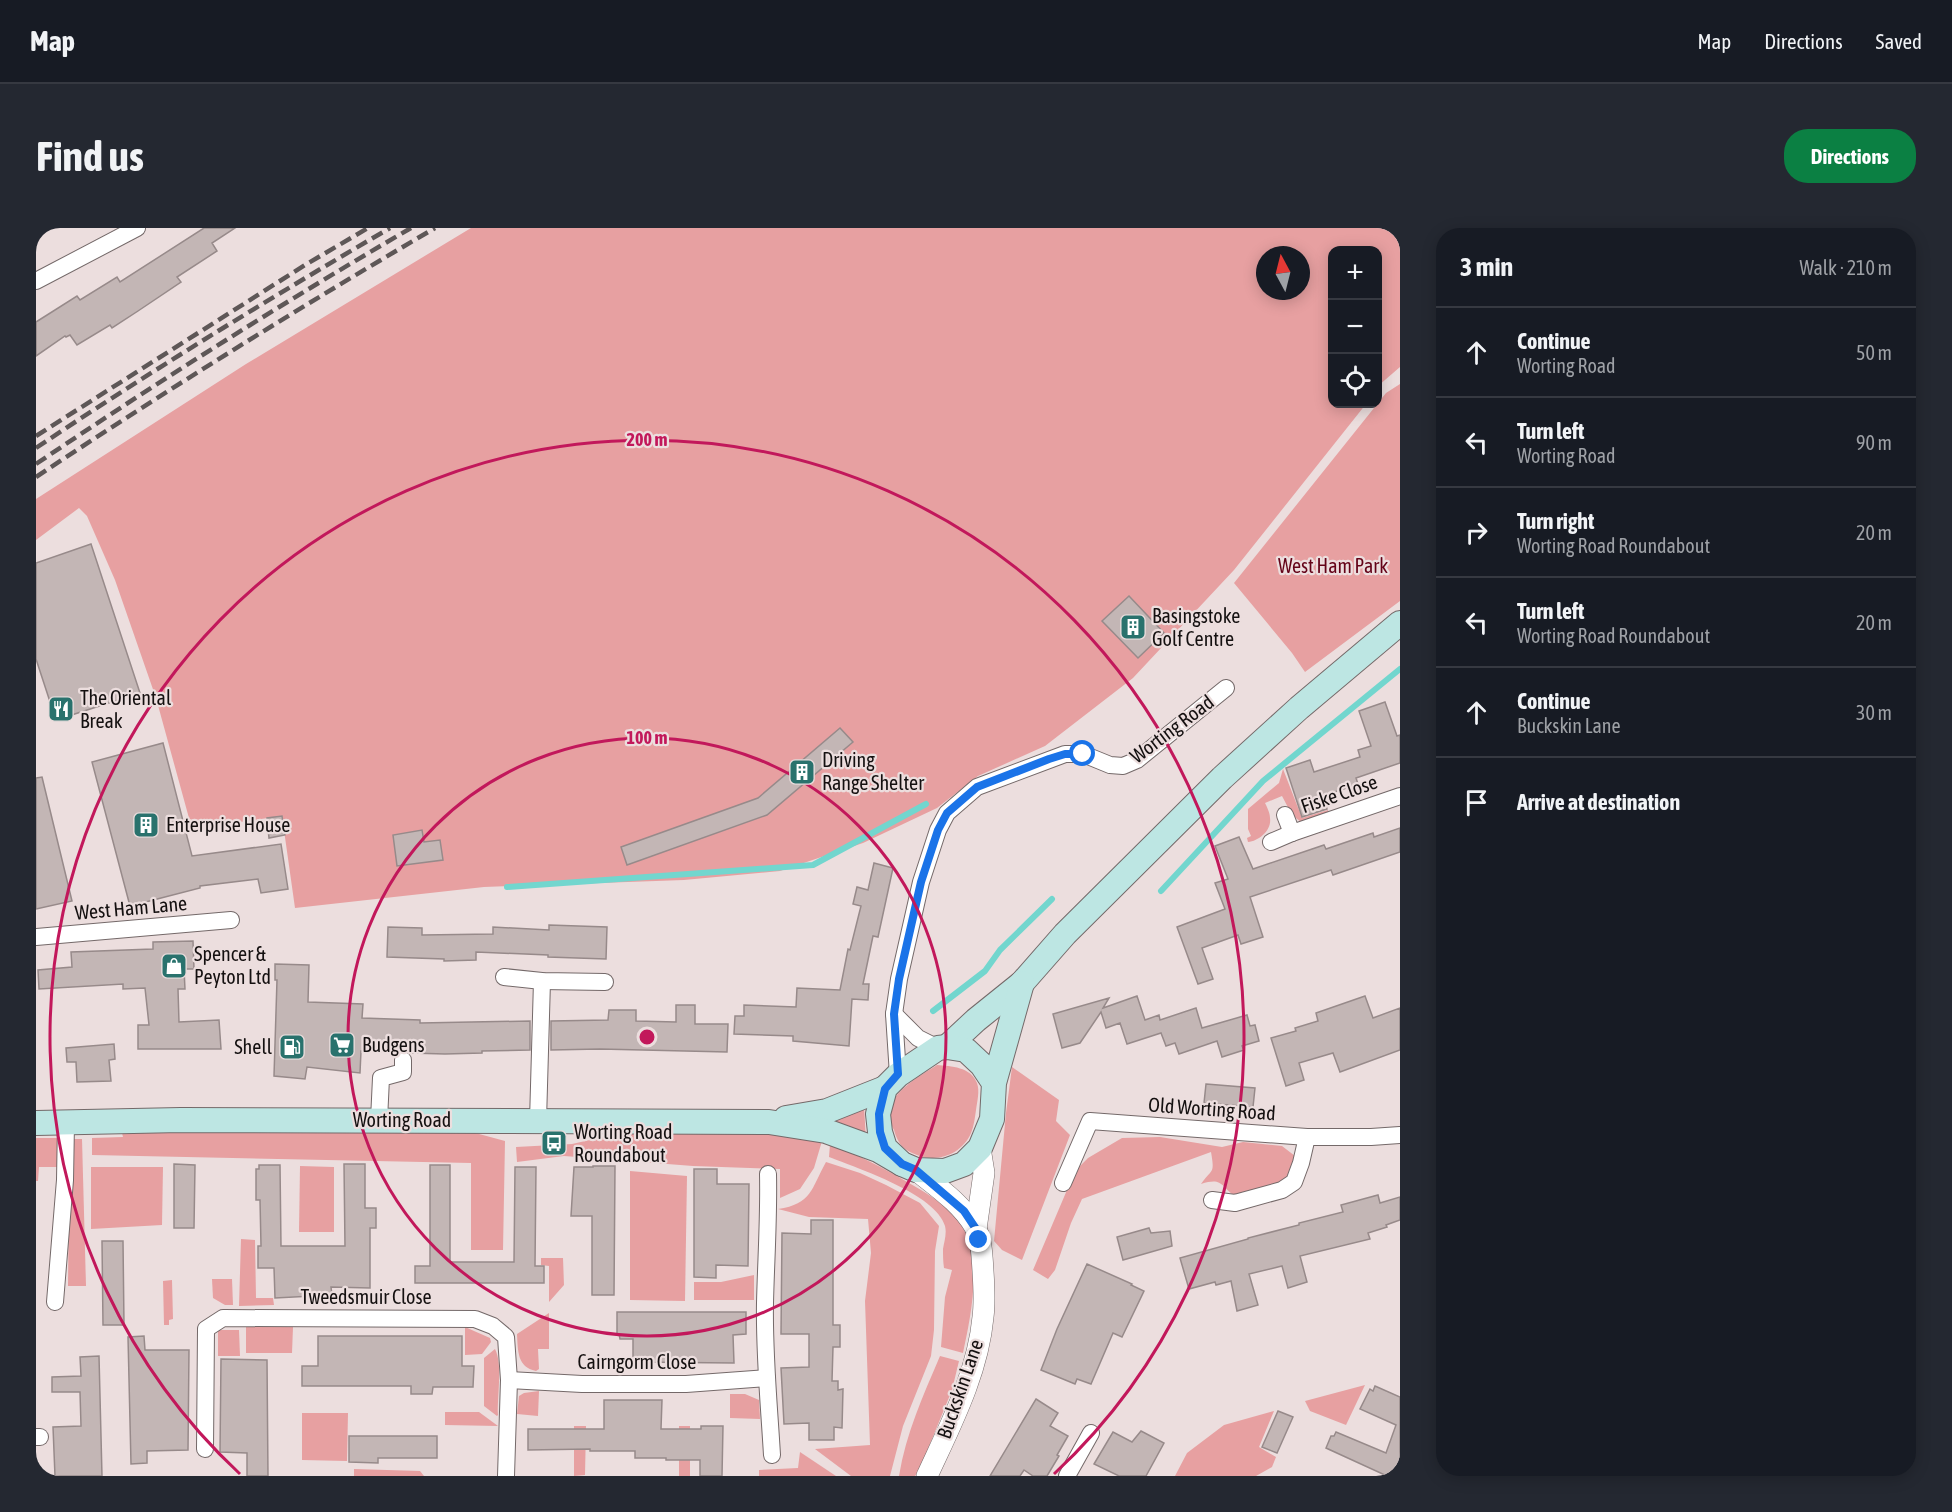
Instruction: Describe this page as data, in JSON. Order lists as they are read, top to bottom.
{
  "streets": {
    "main road": ["Worting Road"],
    "street": [
      "Fiske Close",
      "West Ham Lane",
      "Old Worting Road",
      "Tweedsmuir Close",
      "Cairngorm Close",
      "Buckskin Lane"
    ]
  },
  "crossings": [
    ["Worting Road", "Buckskin Lane"],
    ["Tweedsmuir Close", "Cairngorm Close"]
  ],
  "parks": ["West Ham Park"],
  "places": {
    "building": ["Basingstoke Golf Centre", "Driving Range Shelter", "Enterprise House"],
    "restaurant": ["The Oriental Break"],
    "shop": ["Spencer & Peyton Ltd"],
    "supermarket": ["Budgens"],
    "fuel station": ["Shell"],
    "bus stop": ["Worting Road Roundabout"]
  },
  "north": "top",
  "page": {
    "header": "Map",
    "nav": ["Map", "Directions", "Saved"],
    "buttons": "Directions",
    "title": "Find us",
    "heading": ["3 min", "Walk · 210 m"],
    "map_buttons": ["+", "−"],
    "list": [
      ["Continue", "Worting Road", "50 m"],
      ["Turn left", "Worting Road", "90 m"],
      ["Turn right", "Worting Road Roundabout", "20 m"],
      ["Turn left", "Worting Road Roundabout", "20 m"],
      ["Continue", "Buckskin Lane", "30 m"],
      "Arrive at destination"
    ]
  },
  "rings": ["200 m", "100 m"]
}
